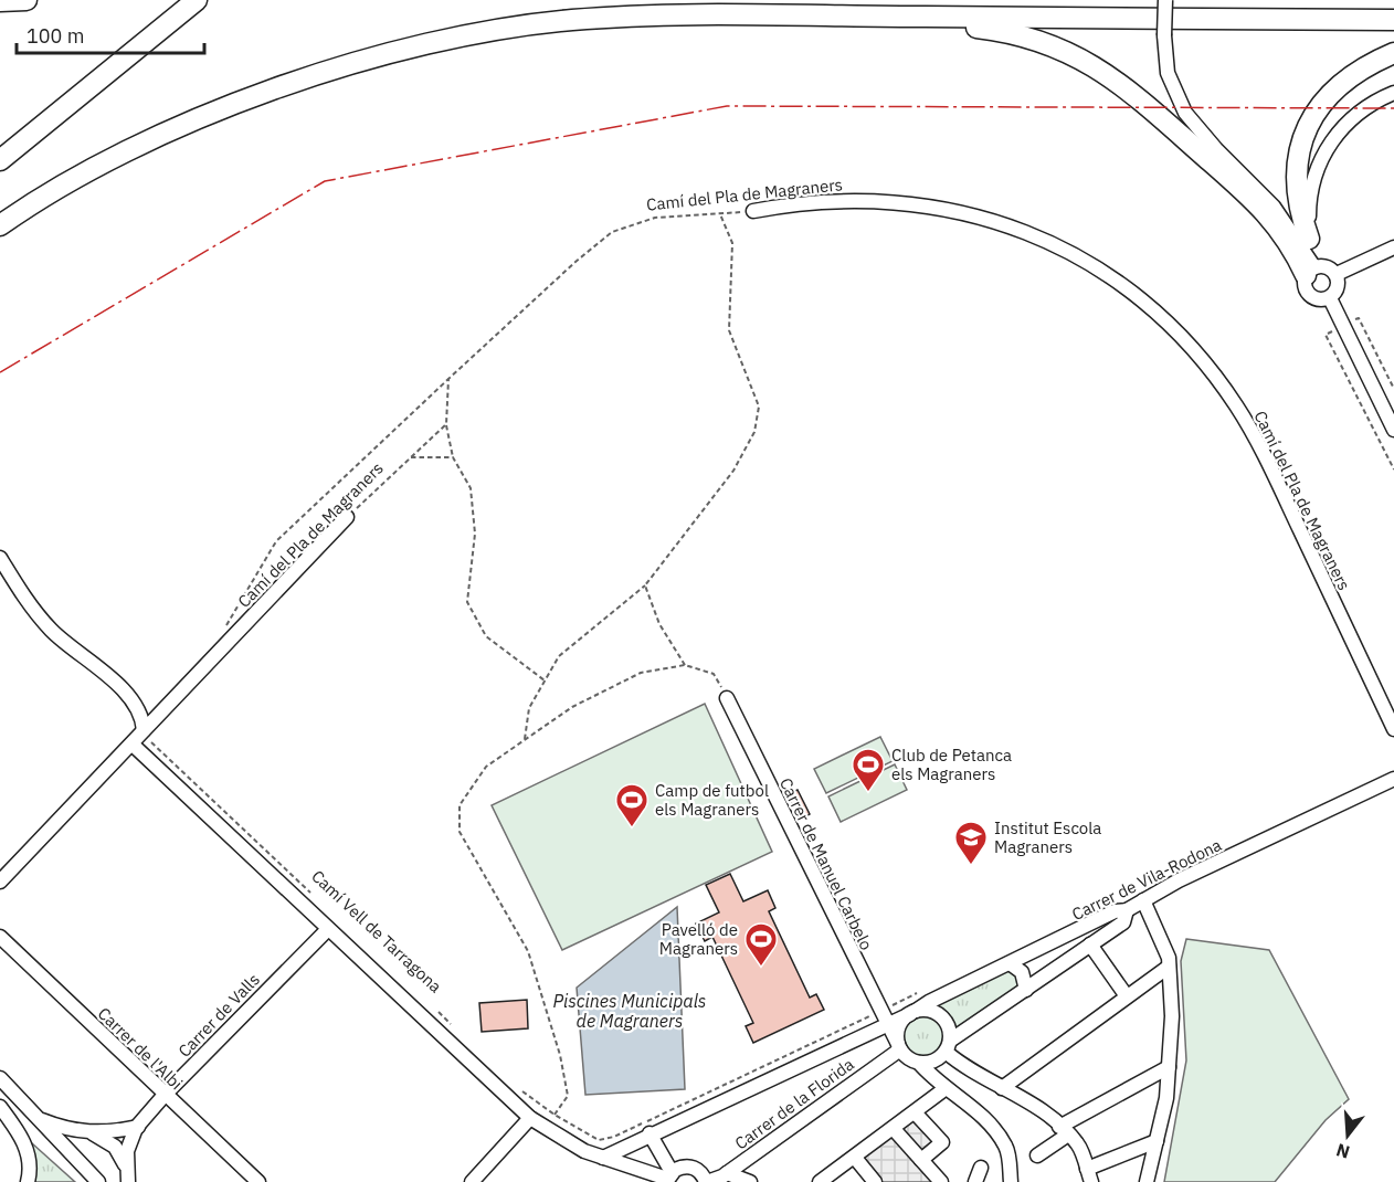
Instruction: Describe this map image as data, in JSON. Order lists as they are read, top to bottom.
{
  "streets": {
    "street": [
      "Camí del Pla de Magraners",
      "Carrer de Manuel Carbelo",
      "Carrer de Vila-Rodona",
      "Camí Vell de Tarragona",
      "Carrer de Valls",
      "Carrer de l'Albi",
      "Carrer de la Florida"
    ]
  },
  "crossings": [
    ["Camí del Pla de Magraners", "Camí Vell de Tarragona"],
    ["Carrer de Manuel Carbelo", "Carrer de Vila-Rodona"],
    ["Carrer de Manuel Carbelo", "Carrer de la Florida"],
    ["Carrer de Vila-Rodona", "Camí Vell de Tarragona"],
    ["Carrer de Vila-Rodona", "Carrer de la Florida"],
    ["Camí Vell de Tarragona", "Carrer de Valls"],
    ["Camí Vell de Tarragona", "Carrer de la Florida"],
    ["Carrer de Valls", "Carrer de l'Albi"]
  ],
  "water": ["Piscines Municipals de Magraners"],
  "places": {
    "sports": ["Club de Petanca els Magraners", "Camp de futbol els Magraners", "Pavelló de Magraners"],
    "school or university": ["Institut Escola Magraners"]
  },
  "scale_bar": "100 m",
  "north": "bottom"
}
